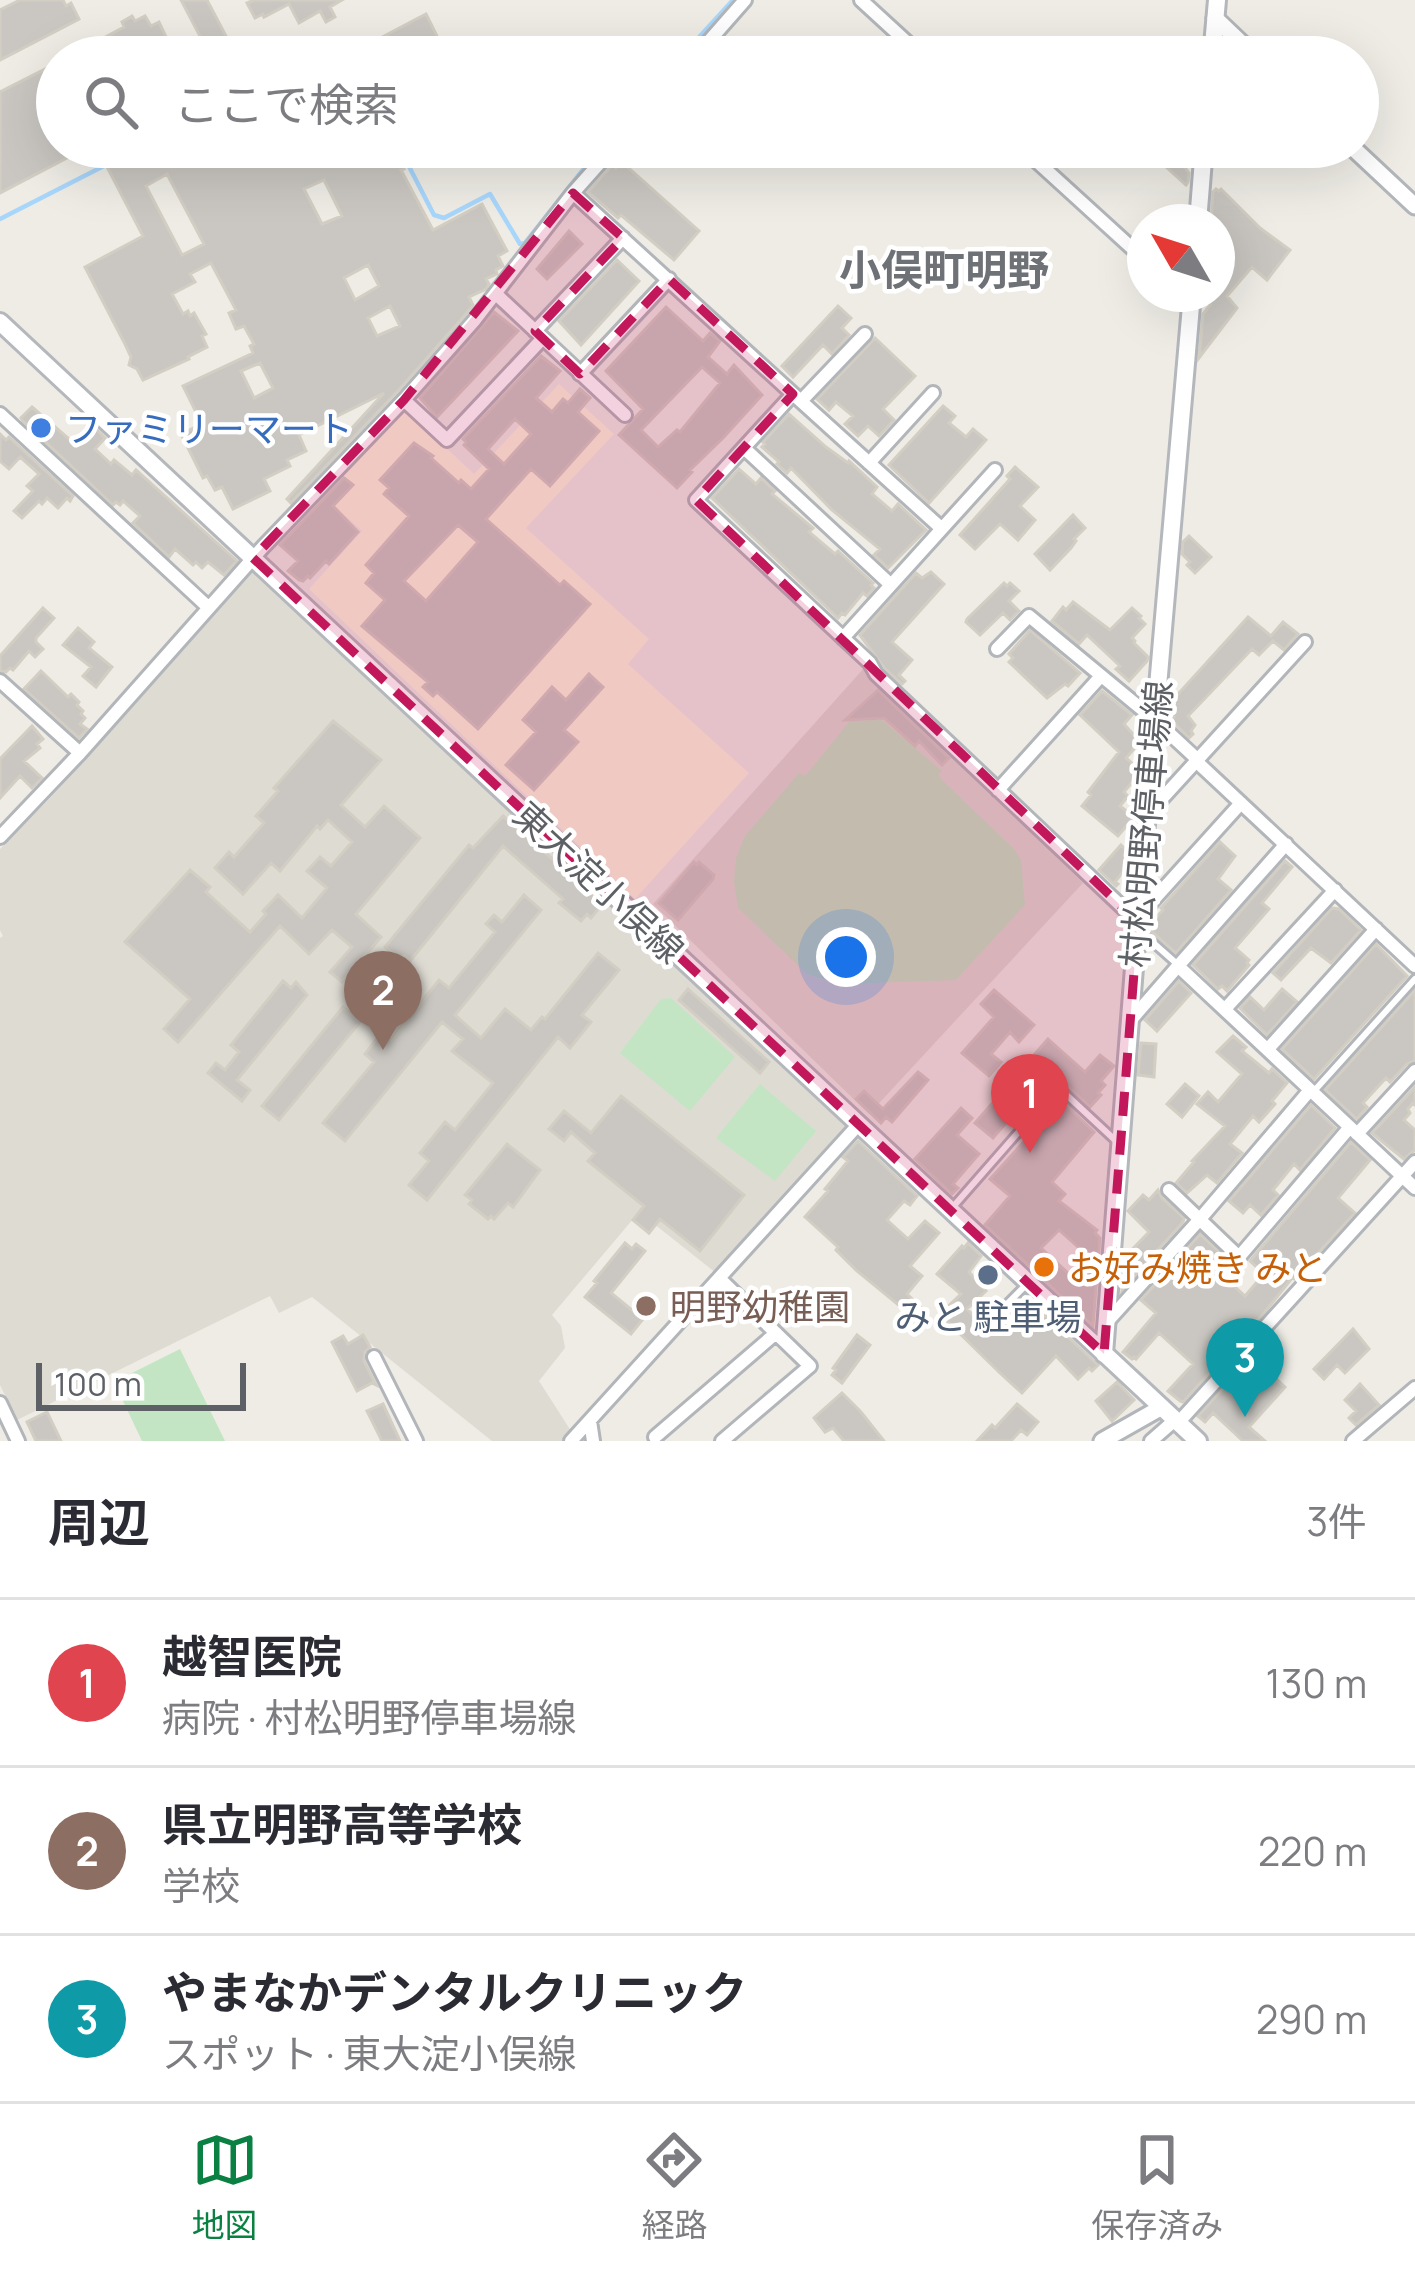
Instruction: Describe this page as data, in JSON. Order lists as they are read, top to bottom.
{
  "streets": {
    "main road": ["村松明野停車場線", "東大淀小俣線"]
  },
  "crossings": [
    ["村松明野停車場線", "東大淀小俣線"]
  ],
  "districts": ["小俣町明野"],
  "places": [
    "ファミリーマート",
    "お好み焼き みと",
    "みと 駐車場",
    "明野幼稚園"
  ],
  "scale_bar": "100 m",
  "north": "top left",
  "page": {
    "search": "ここで検索",
    "pins": ["2", "1", "3"],
    "scale": "100 m",
    "heading": ["周辺", "3件"],
    "list": [
      {
        "mark": "1",
        "name": "越智医院",
        "note": "病院 · 村松明野停車場線",
        "value": "130 m"
      },
      {
        "mark": "2",
        "name": "県立明野高等学校",
        "note": "学校",
        "value": "220 m"
      },
      {
        "mark": "3",
        "name": "やまなかデンタルクリニック",
        "note": "スポット · 東大淀小俣線",
        "value": "290 m"
      }
    ],
    "nav": ["地図", "経路", "保存済み"]
  }
}
